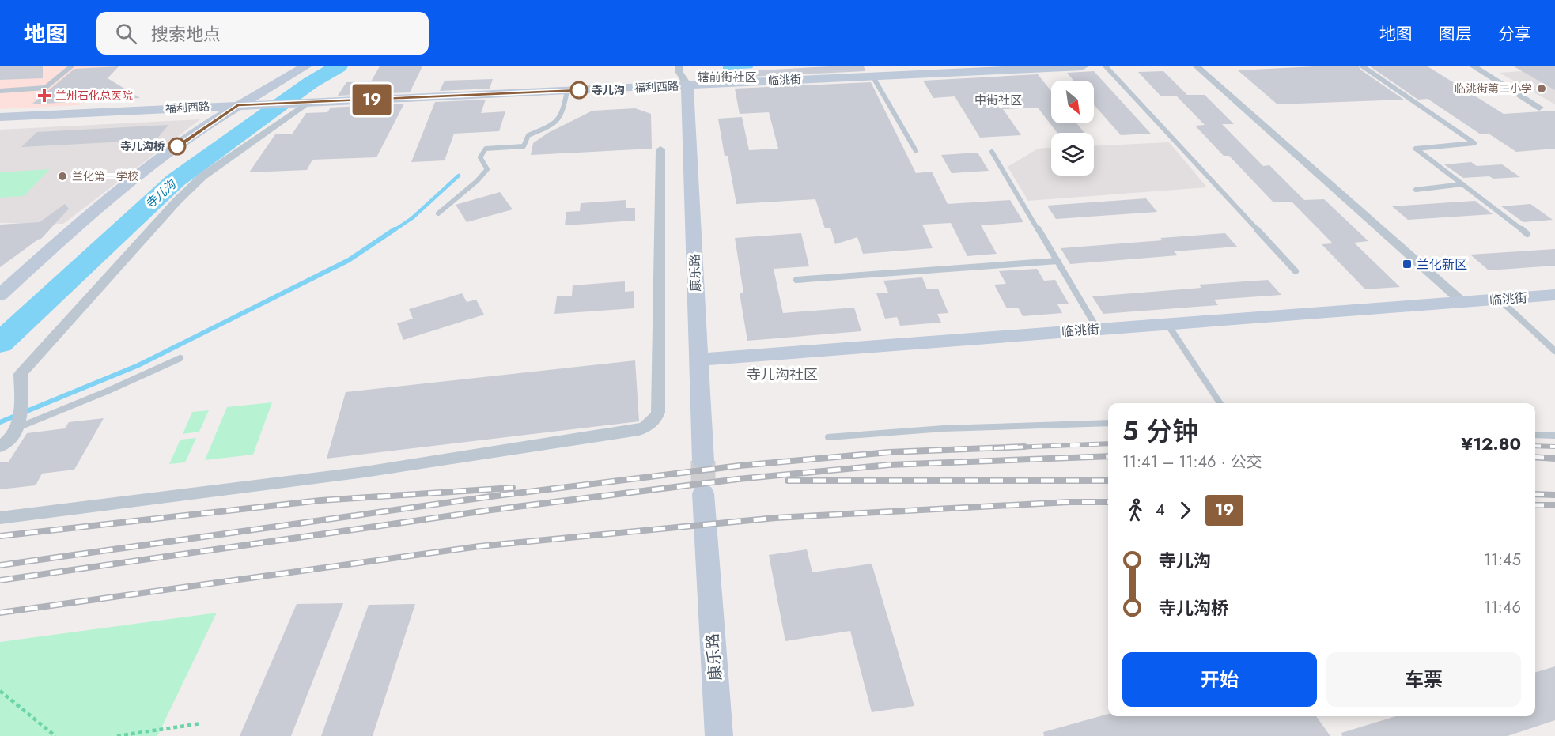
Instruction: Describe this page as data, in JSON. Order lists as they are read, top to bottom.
{
  "streets": {
    "street": ["临洮街", "福利西路", "康乐路"]
  },
  "crossings": [
    ["临洮街", "福利西路"],
    ["临洮街", "康乐路"],
    ["福利西路", "康乐路"]
  ],
  "districts": ["辖前街社区", "中街社区", "寺儿沟社区"],
  "water": ["寺儿沟"],
  "places": {
    "other": [
      "临洮街第二小学",
      "寺儿沟",
      "寺儿沟桥",
      "兰化第一学校"
    ],
    "health": ["兰州石化总医院"],
    "transit": ["兰化新区"]
  },
  "lines": ["bus line 19"],
  "north": "bottom right",
  "page": {
    "header": "地图",
    "search": "搜索地点",
    "nav": ["地图", "图层", "分享"],
    "on_map": "19",
    "heading": ["5 分钟", "11:41 – 11:46 · 公交", "¥12.80"],
    "legs": ["4", "19"],
    "list": [
      {
        "name": "寺儿沟",
        "value": "11:45"
      },
      {
        "name": "寺儿沟桥",
        "value": "11:46"
      }
    ],
    "buttons": ["开始", "车票"]
  }
}
